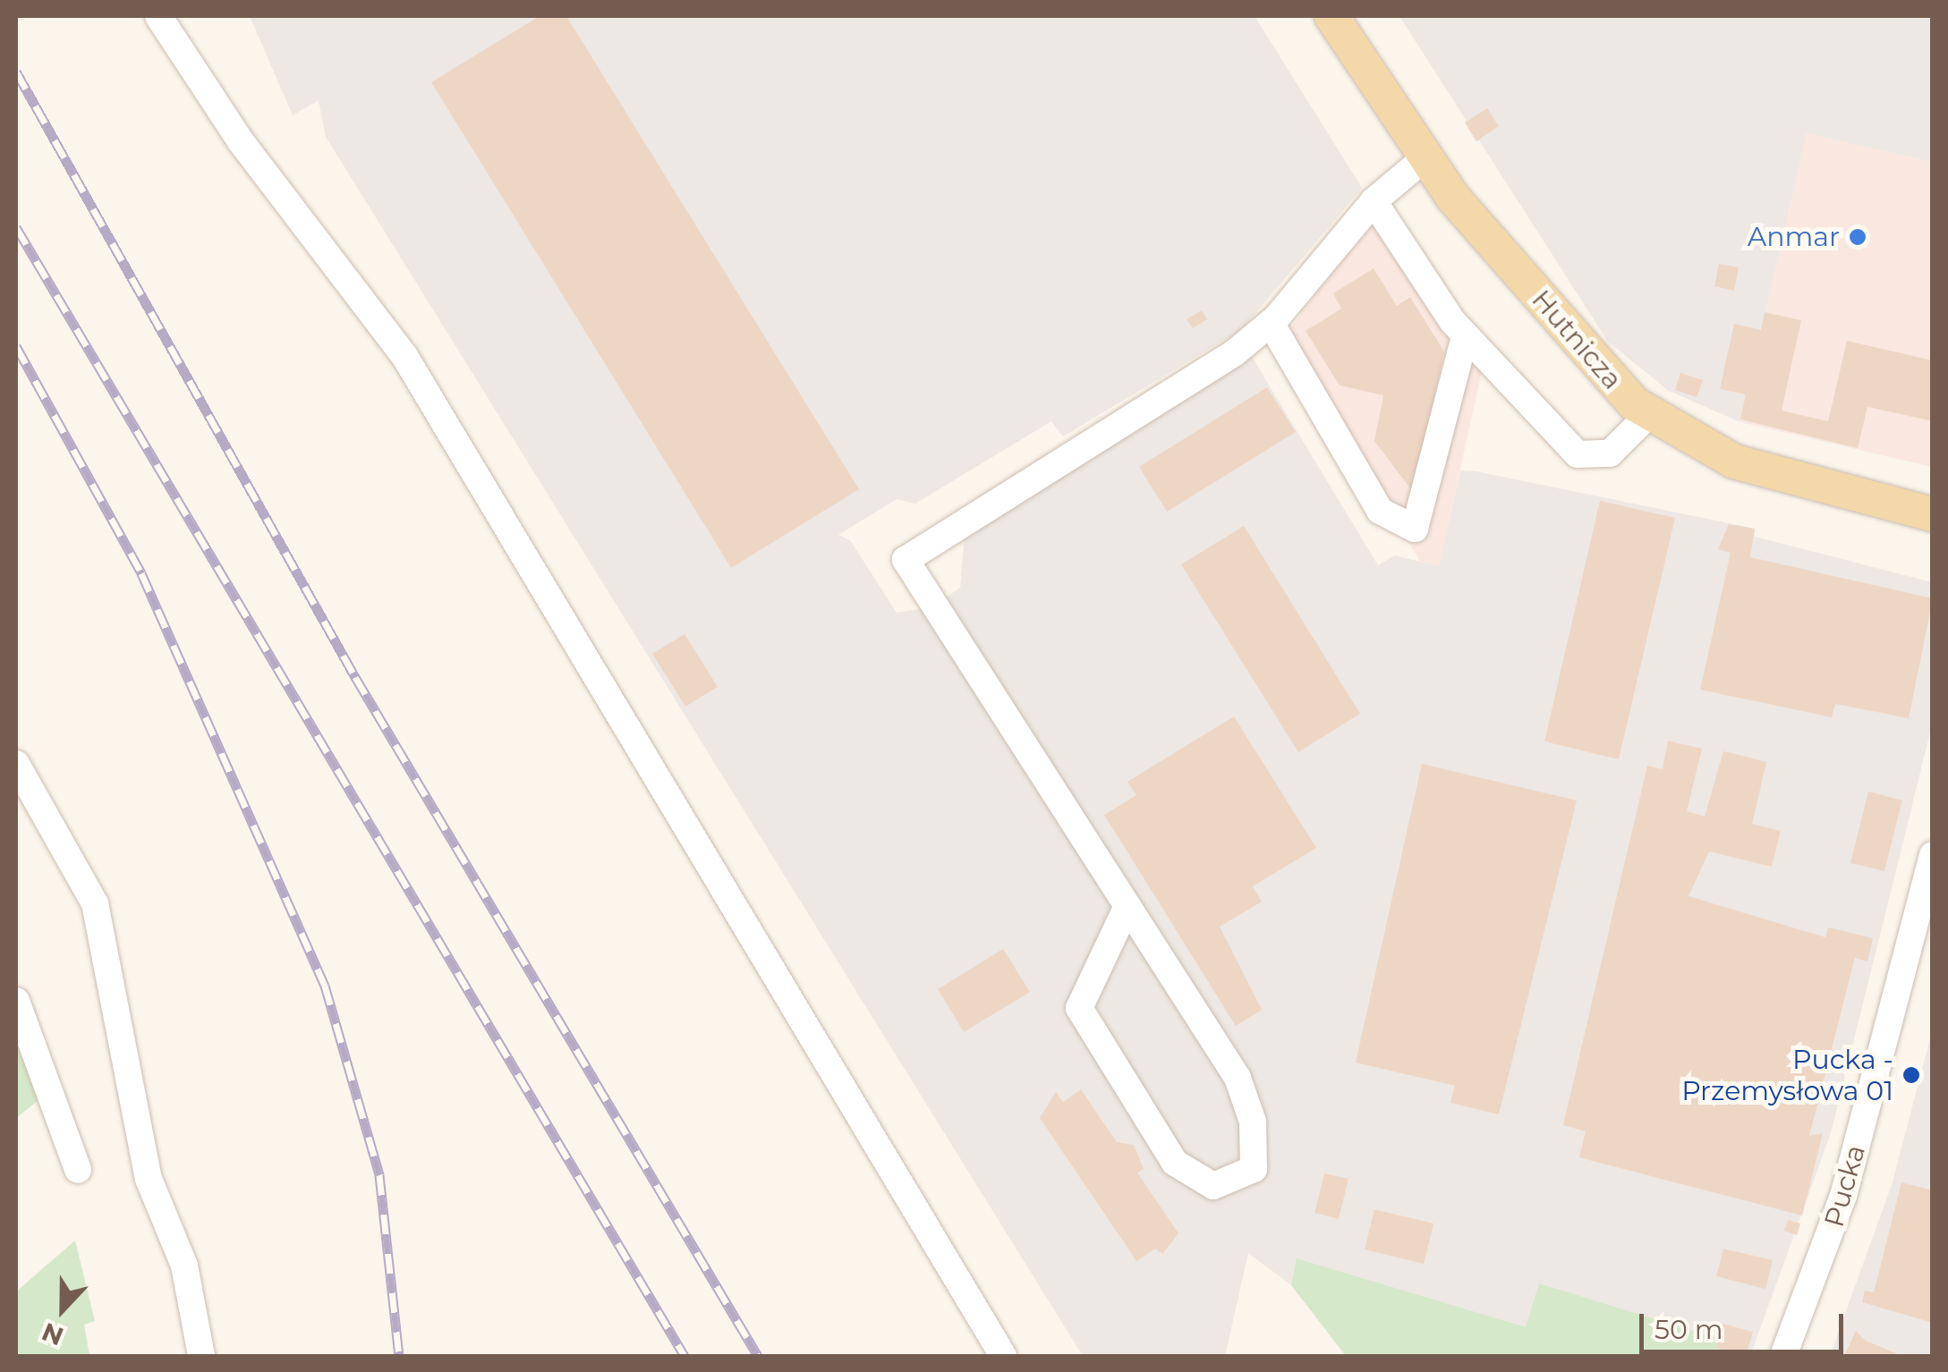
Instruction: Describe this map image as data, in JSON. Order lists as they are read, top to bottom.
{
  "streets": {
    "main road": ["Hutnicza"],
    "street": ["Pucka"]
  },
  "places": ["Anmar", "Pucka - Przemysłowa 01"],
  "scale_bar": "50 m",
  "north": "bottom"
}
